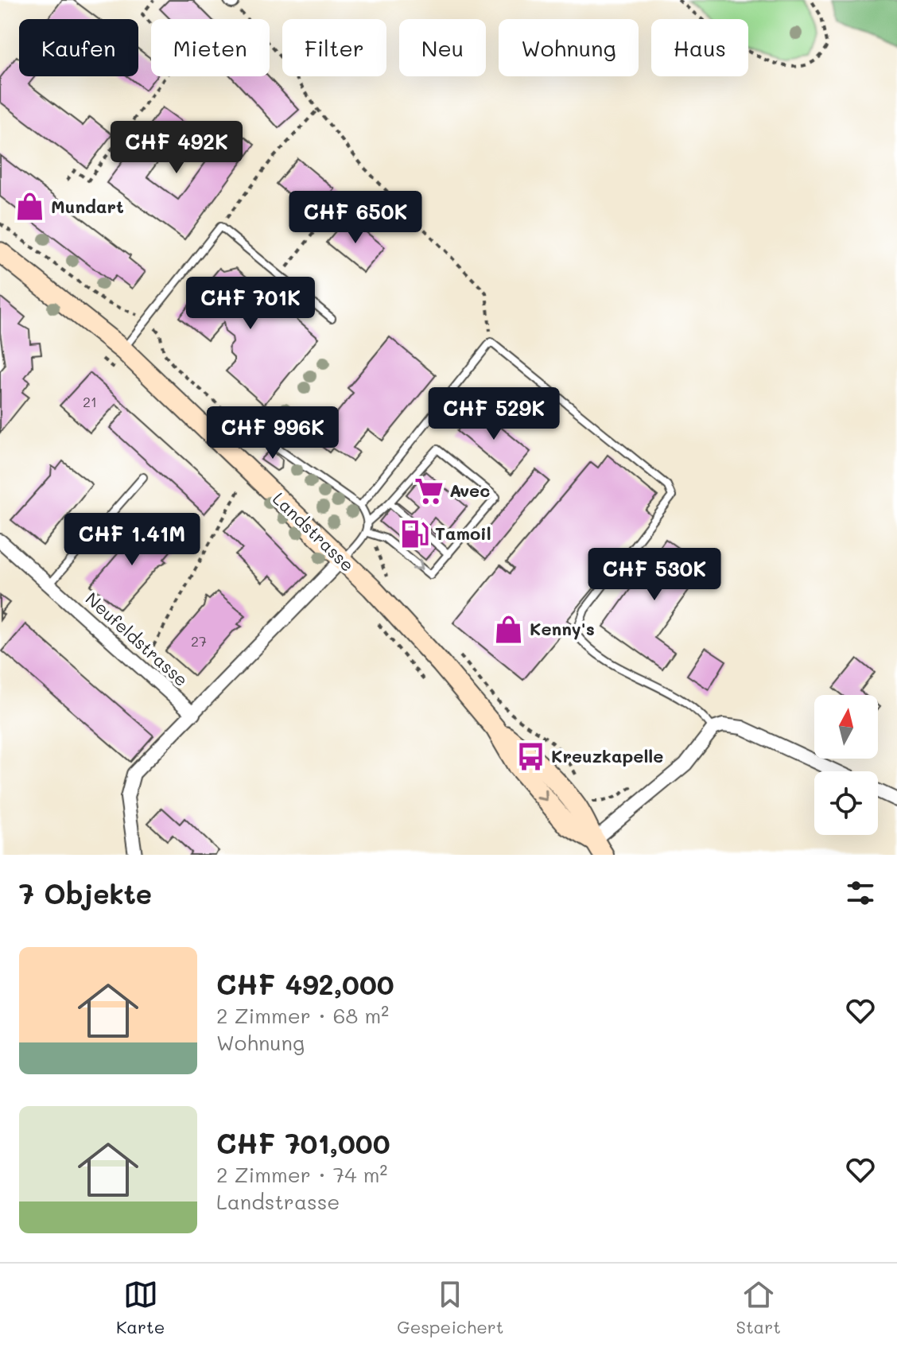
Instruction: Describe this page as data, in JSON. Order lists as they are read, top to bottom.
{
  "streets": {
    "main road": ["Landstrasse"],
    "street": ["Neufeldstrasse"]
  },
  "places": {
    "shop": ["Mundart", "Kenny's"],
    "supermarket": ["Avec"],
    "fuel station": ["Tamoil"],
    "bus stop": ["Kreuzkapelle"]
  },
  "house_numbers": ["21", "27"],
  "north": "top",
  "page": {
    "chip": [
      "Kaufen",
      "Mieten",
      "Filter",
      "Neu",
      "Wohnung",
      "Haus"
    ],
    "price": [
      "CHF 492K",
      "CHF 650K",
      "CHF 701K",
      "CHF 529K",
      "CHF 996K",
      "CHF 1.41M",
      "CHF 530K"
    ],
    "heading": "7 Objekte",
    "list": [
      {
        "name": "CHF 492,000",
        "note": "2 Zimmer · 68 m² · Wohnung"
      },
      {
        "name": "CHF 701,000",
        "note": "2 Zimmer · 74 m² · Landstrasse"
      }
    ],
    "tabs": ["Karte", "Gespeichert", "Start"]
  }
}
